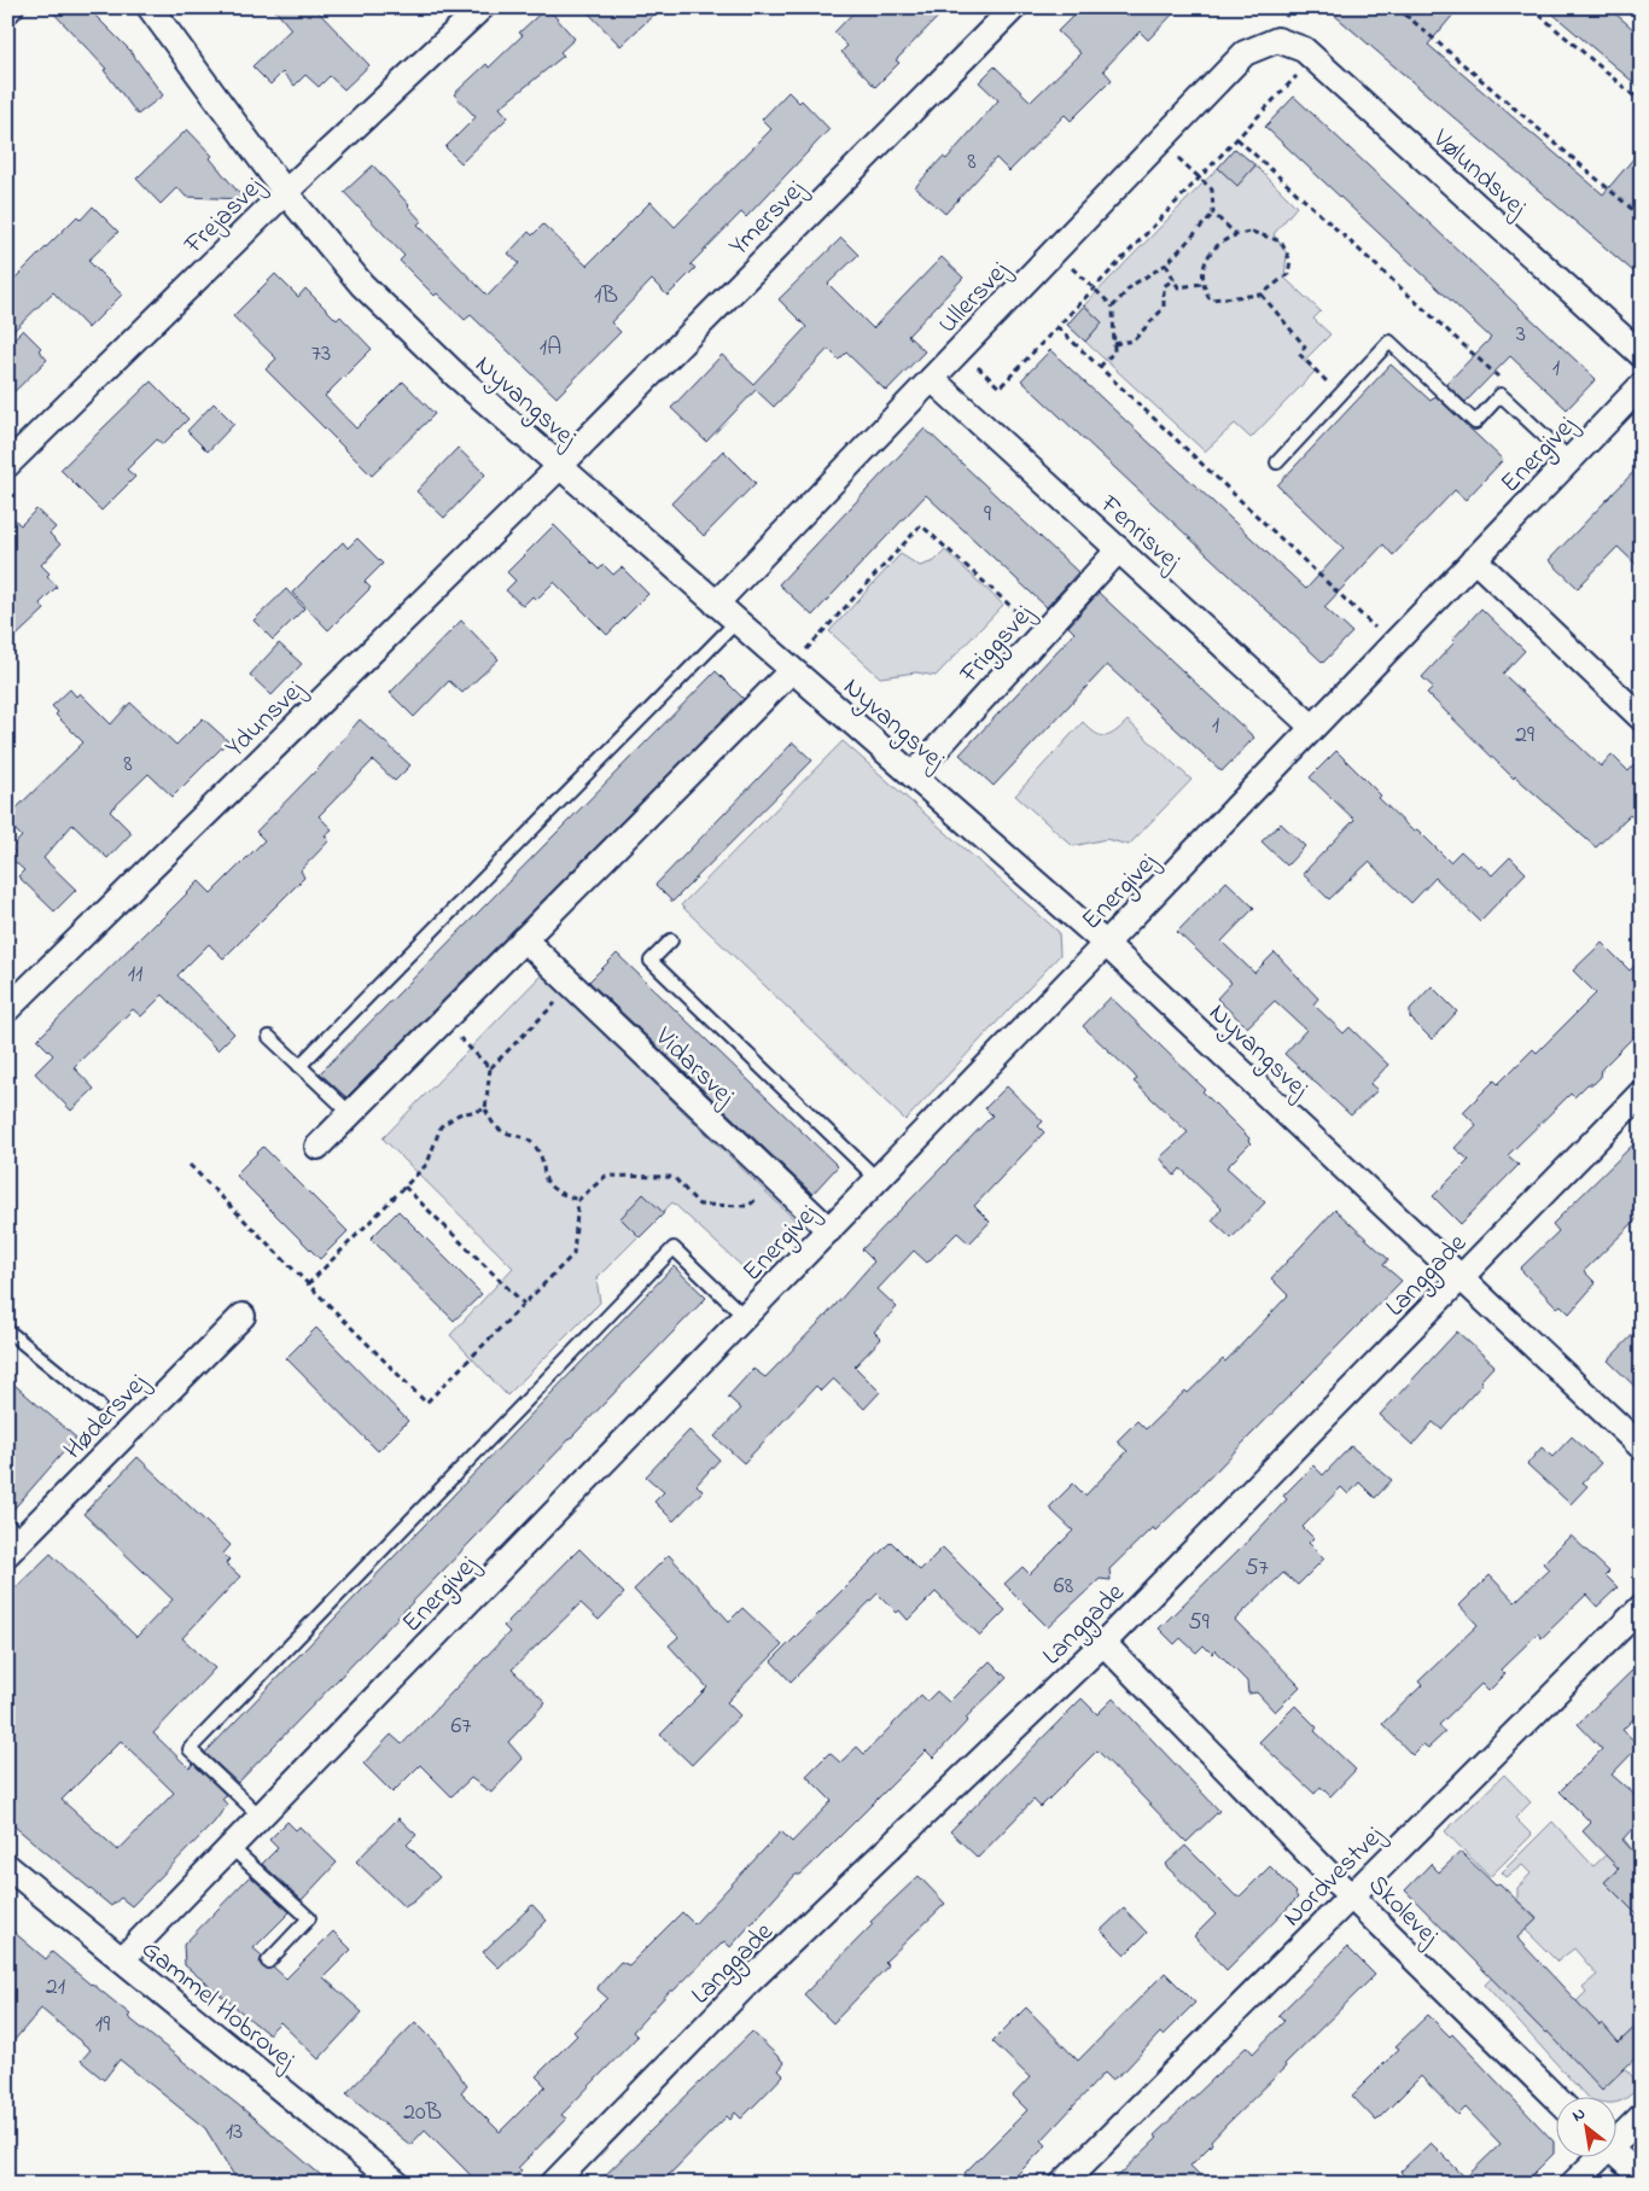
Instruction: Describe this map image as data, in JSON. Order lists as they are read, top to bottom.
{
  "streets": {
    "street": [
      "Vølundsvej",
      "Frejasvej",
      "Ymersvej",
      "Ullersvej",
      "Nyvangsvej",
      "Energivej",
      "Fenrisvej",
      "Friggsvej",
      "Ydunsvej",
      "Vidarsvej",
      "Langgade",
      "Hødersvej",
      "Nordvestvej",
      "Skolevej",
      "Gammel Hobrovej"
    ]
  },
  "crossings": [
    ["Vølundsvej", "Ullersvej"],
    ["Frejasvej", "Nyvangsvej"],
    ["Ymersvej", "Nyvangsvej"],
    ["Ymersvej", "Ydunsvej"],
    ["Ullersvej", "Nyvangsvej"],
    ["Ullersvej", "Fenrisvej"],
    ["Nyvangsvej", "Energivej"],
    ["Nyvangsvej", "Friggsvej"],
    ["Nyvangsvej", "Ydunsvej"],
    ["Nyvangsvej", "Langgade"],
    ["Energivej", "Fenrisvej"],
    ["Energivej", "Vidarsvej"],
    ["Energivej", "Gammel Hobrovej"],
    ["Fenrisvej", "Friggsvej"],
    ["Langgade", "Skolevej"],
    ["Nordvestvej", "Skolevej"]
  ],
  "house_numbers": [
    "8",
    "1B",
    "3",
    "1A",
    "73",
    "1",
    "9",
    "1",
    "29",
    "8",
    "11",
    "57",
    "68",
    "59",
    "67",
    "21",
    "19",
    "20B",
    "13"
  ],
  "north": "top left"
}
